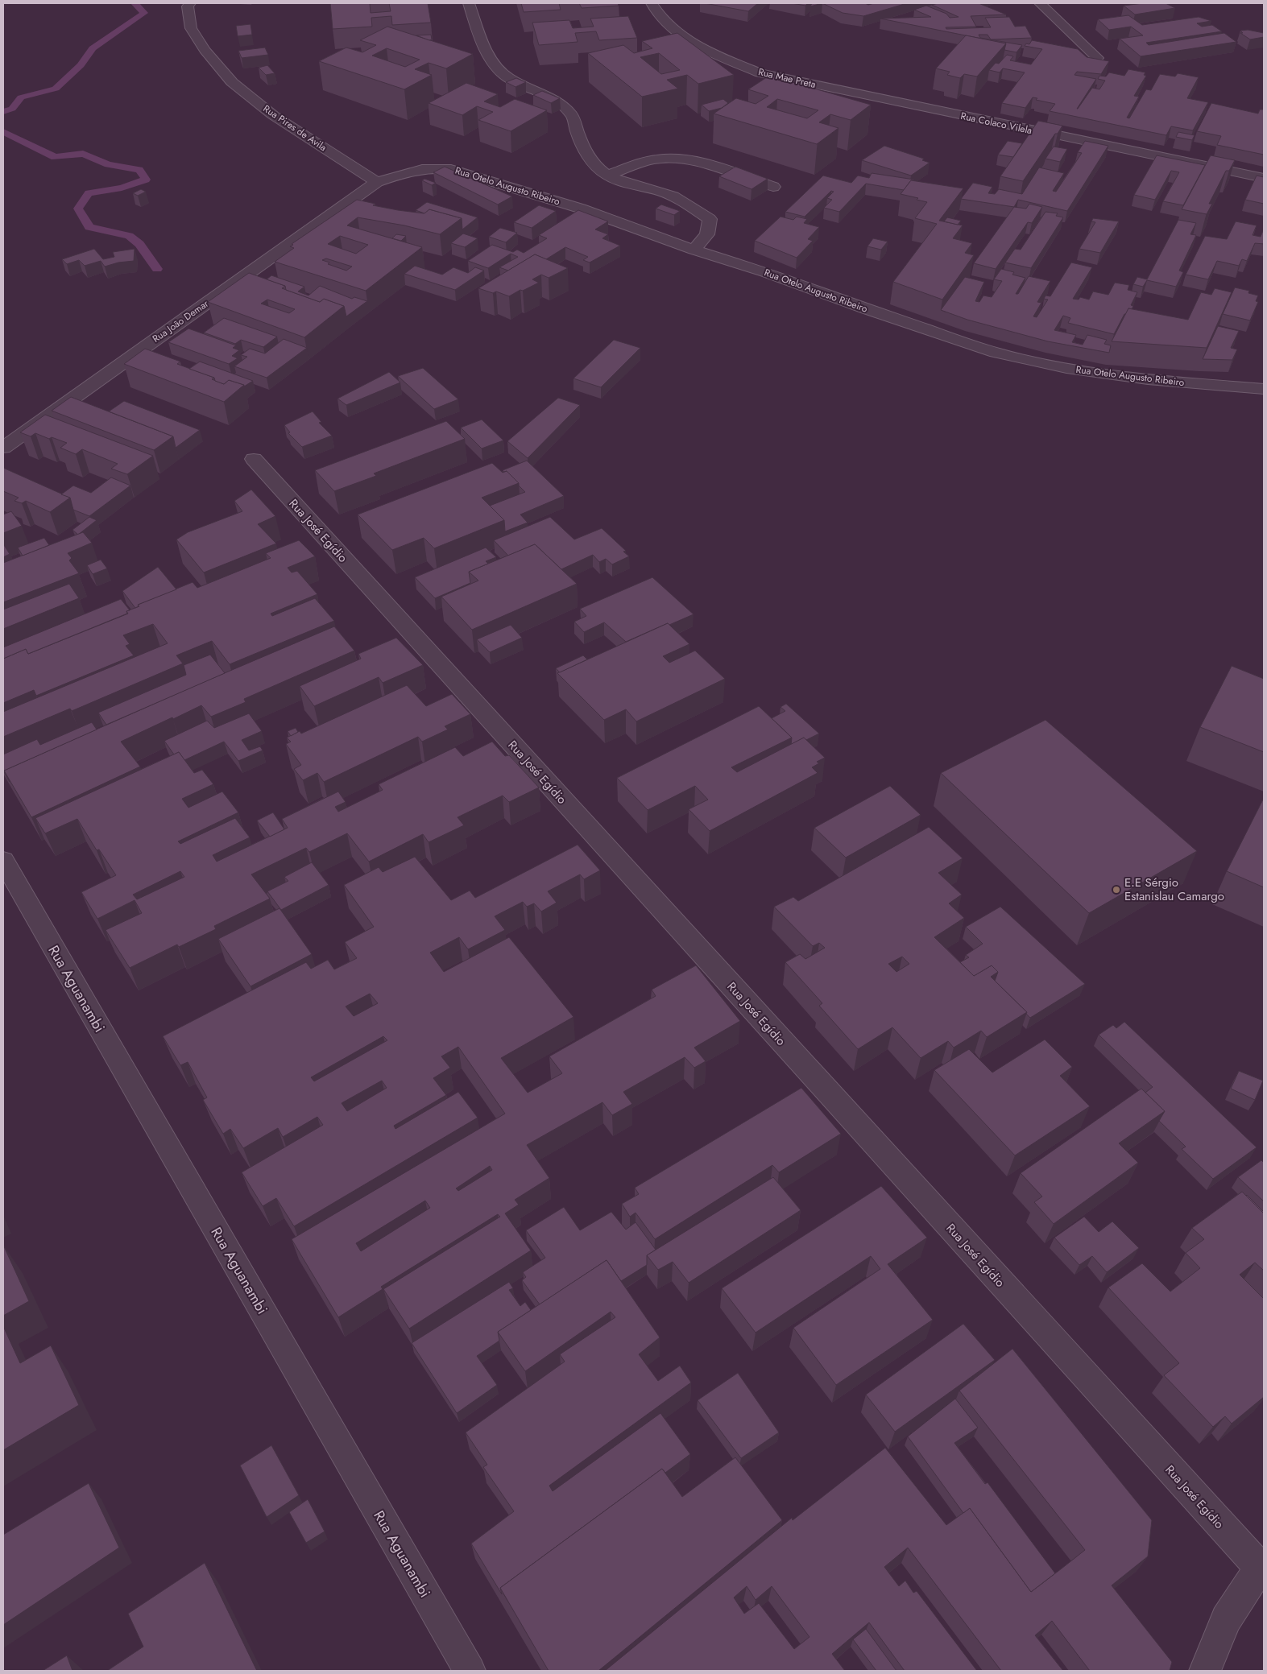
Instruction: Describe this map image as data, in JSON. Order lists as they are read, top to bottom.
{
  "streets": {
    "street": [
      "Rua Mae Preta",
      "Rua Colaco Vilela",
      "Rua Pires de Avila",
      "Rua Otelo Augusto Ribeiro",
      "Rua João Demar",
      "Rua José Egídio",
      "Rua Aguanambi"
    ]
  },
  "crossings": [
    ["Rua Mae Preta", "Rua Colaco Vilela"],
    ["Rua Pires de Avila", "Rua Otelo Augusto Ribeiro"],
    ["Rua Pires de Avila", "Rua João Demar"],
    ["Rua Otelo Augusto Ribeiro", "Rua João Demar"]
  ],
  "places": ["E.E Sérgio Estanislau Camargo"]
}
